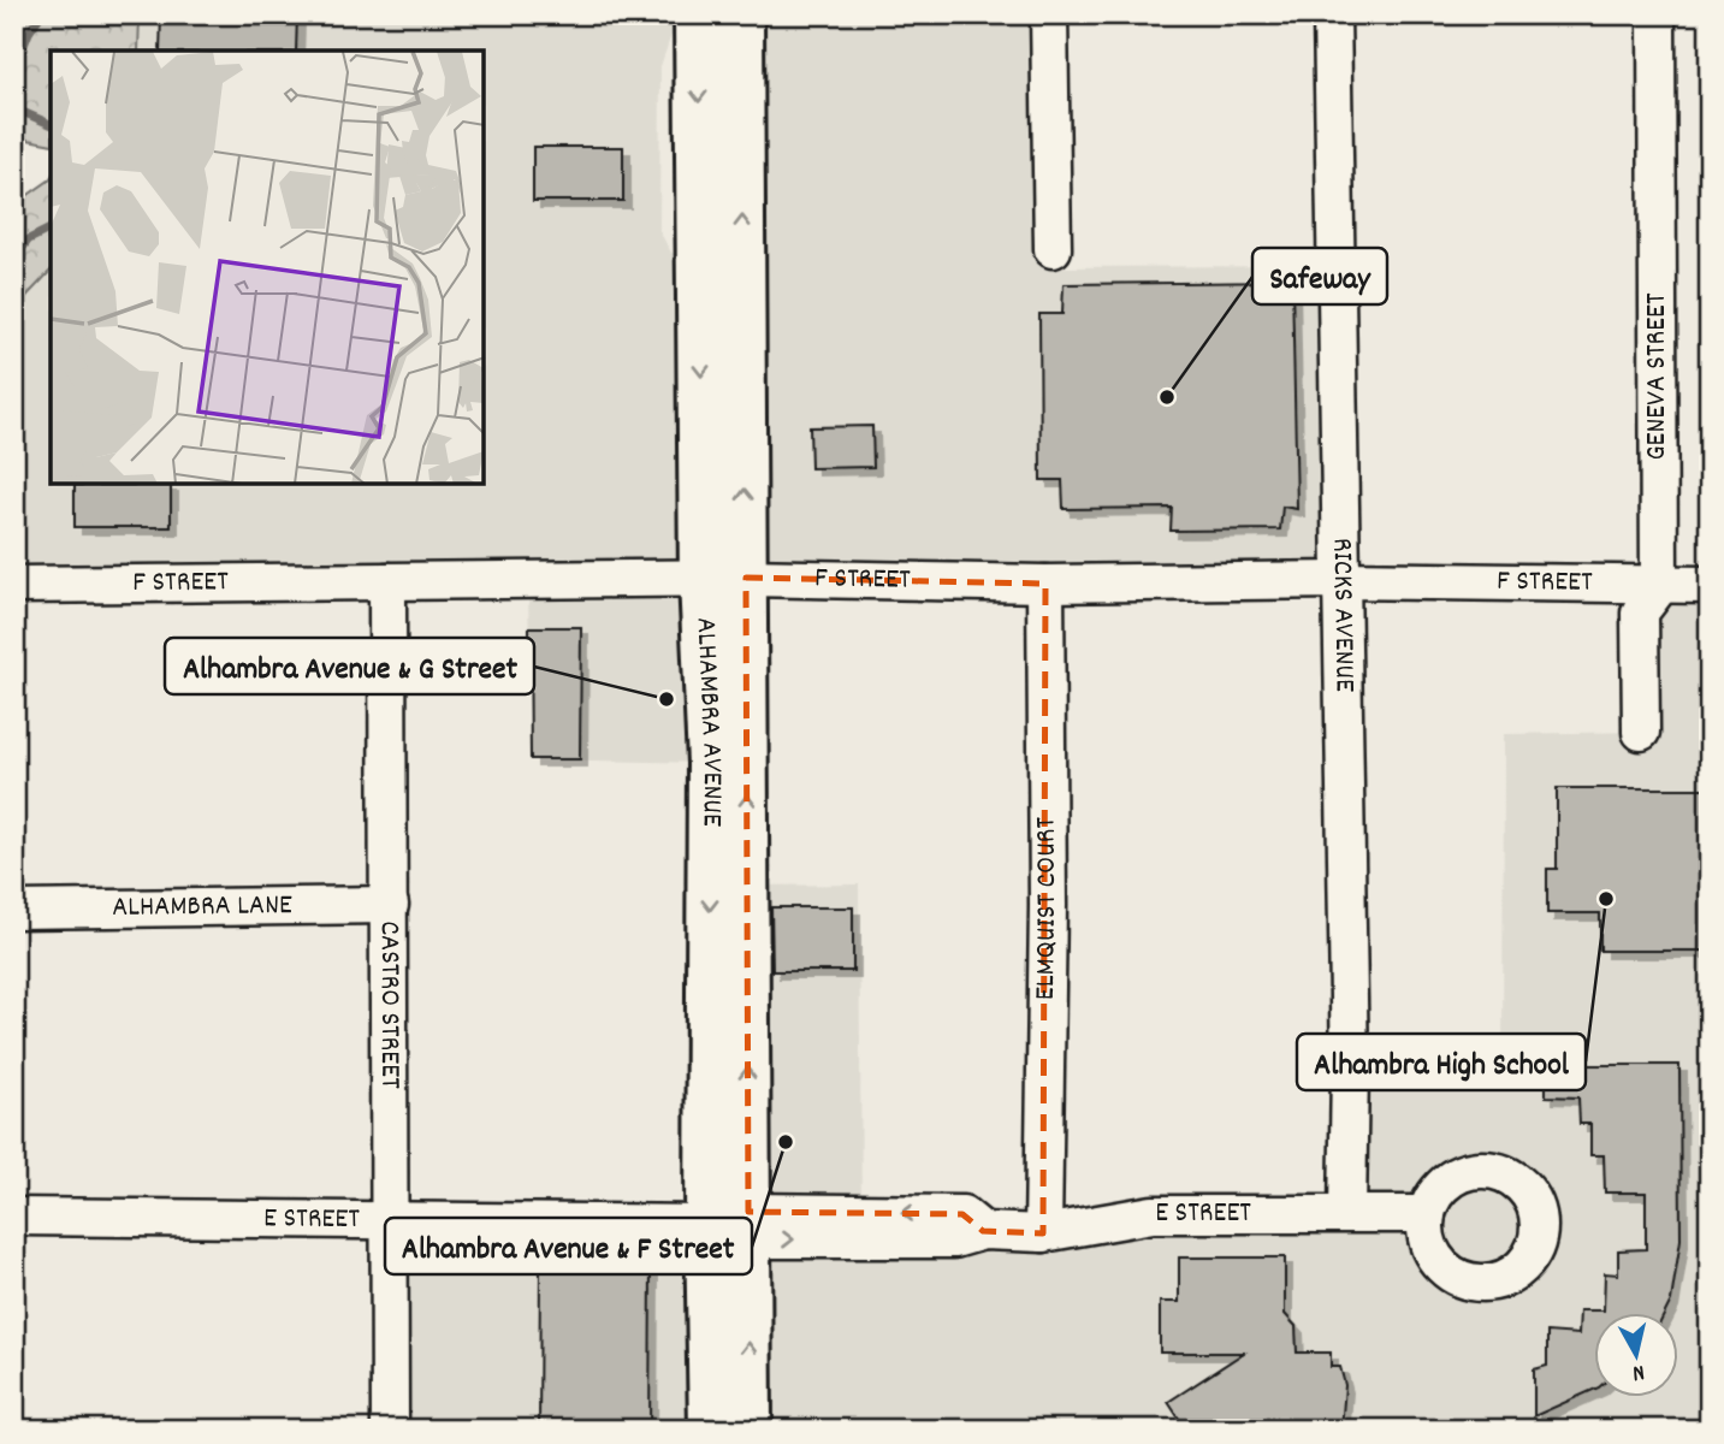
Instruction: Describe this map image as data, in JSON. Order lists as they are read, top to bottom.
{
  "streets": {
    "main road": ["ALHAMBRA AVENUE"],
    "street": [
      "GENEVA STREET",
      "F STREET",
      "RICKS AVENUE",
      "ALHAMBRA LANE",
      "ELMQUIST COURT",
      "CASTRO STREET",
      "E STREET"
    ]
  },
  "crossings": [
    ["GENEVA STREET", "F STREET"],
    ["F STREET", "RICKS AVENUE"],
    ["F STREET", "ALHAMBRA AVENUE"],
    ["F STREET", "ELMQUIST COURT"],
    ["F STREET", "CASTRO STREET"],
    ["RICKS AVENUE", "E STREET"],
    ["ALHAMBRA AVENUE", "E STREET"],
    ["ALHAMBRA LANE", "CASTRO STREET"],
    ["ELMQUIST COURT", "E STREET"],
    ["CASTRO STREET", "E STREET"]
  ],
  "places": [
    "Safeway",
    "Alhambra Avenue & G Street",
    "Alhambra High School",
    "Alhambra Avenue & F Street"
  ],
  "north": "bottom"
}
